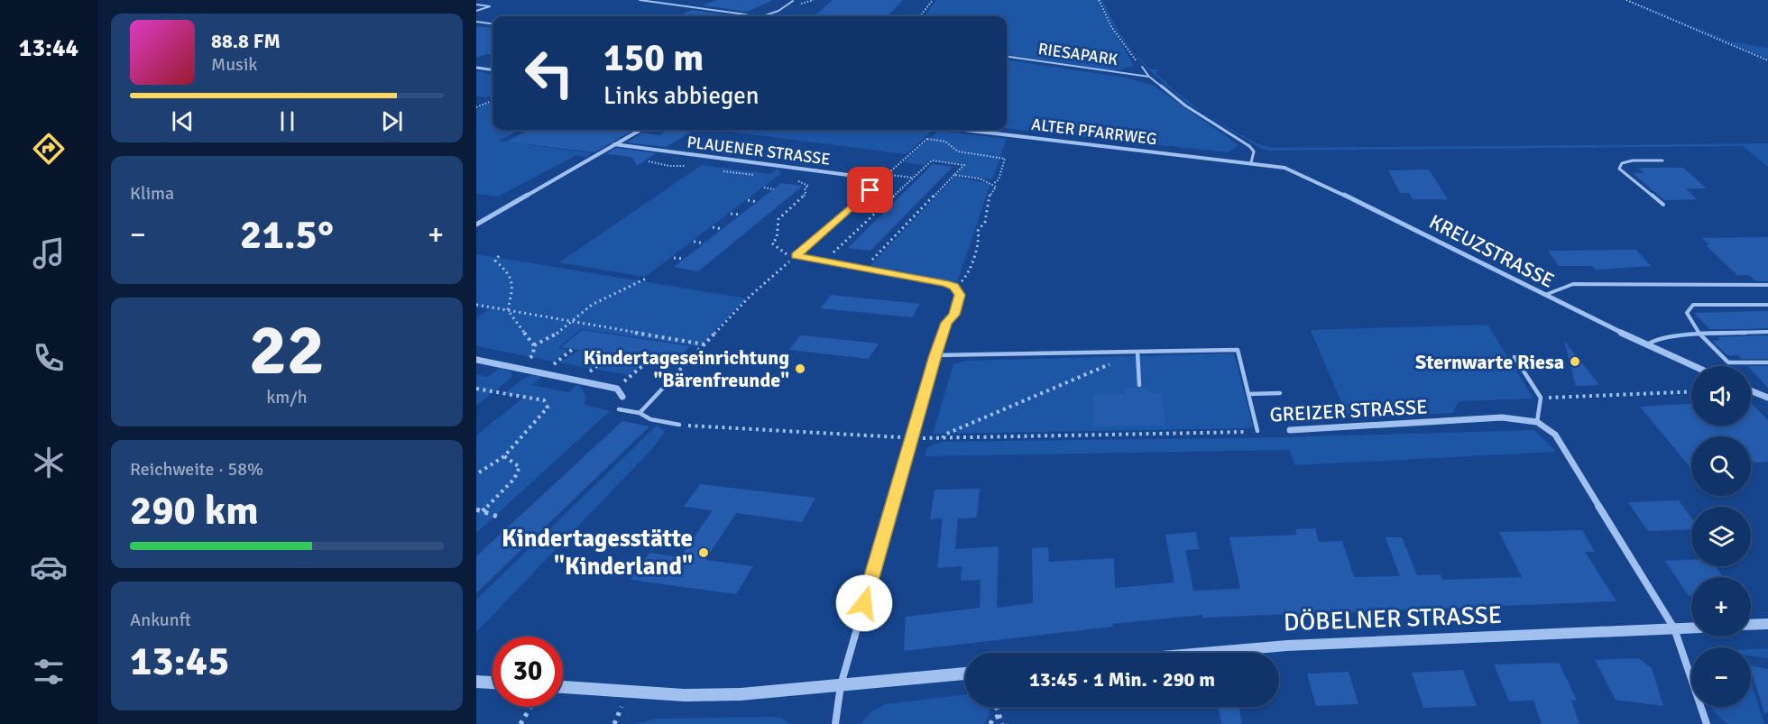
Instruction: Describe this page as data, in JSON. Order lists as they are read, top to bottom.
{
  "streets": {
    "street": [
      "ALTER PFARRWEG",
      "PLAUENER STRASSE",
      "KREUZSTRASSE",
      "GREIZER STRASSE",
      "DÖBELNER STRASSE"
    ],
    "lane": ["RIESAPARK"]
  },
  "crossings": [
    ["ALTER PFARRWEG", "KREUZSTRASSE"]
  ],
  "places": ["Sternwarte Riesa", "Kindertageseinrichtung \"Bärenfreunde\"", "Kindertagesstätte \"Kinderland\""],
  "page": {
    "tabs": "13:44",
    "turn": ["150 m", "Links abbiegen"],
    "song": ["88.8 FM", "Musik"],
    "tile": [
      "Klima",
      ["22", "km/h"],
      ["Reichweite · 58%", "290 km"],
      ["Ankunft", "13:45"]
    ],
    "heat": ["−", "21.5°", "+"],
    "map_buttons": ["+", "−"],
    "limit": "30",
    "trip": "13:45 · 1 Min. · 290 m"
  }
}
